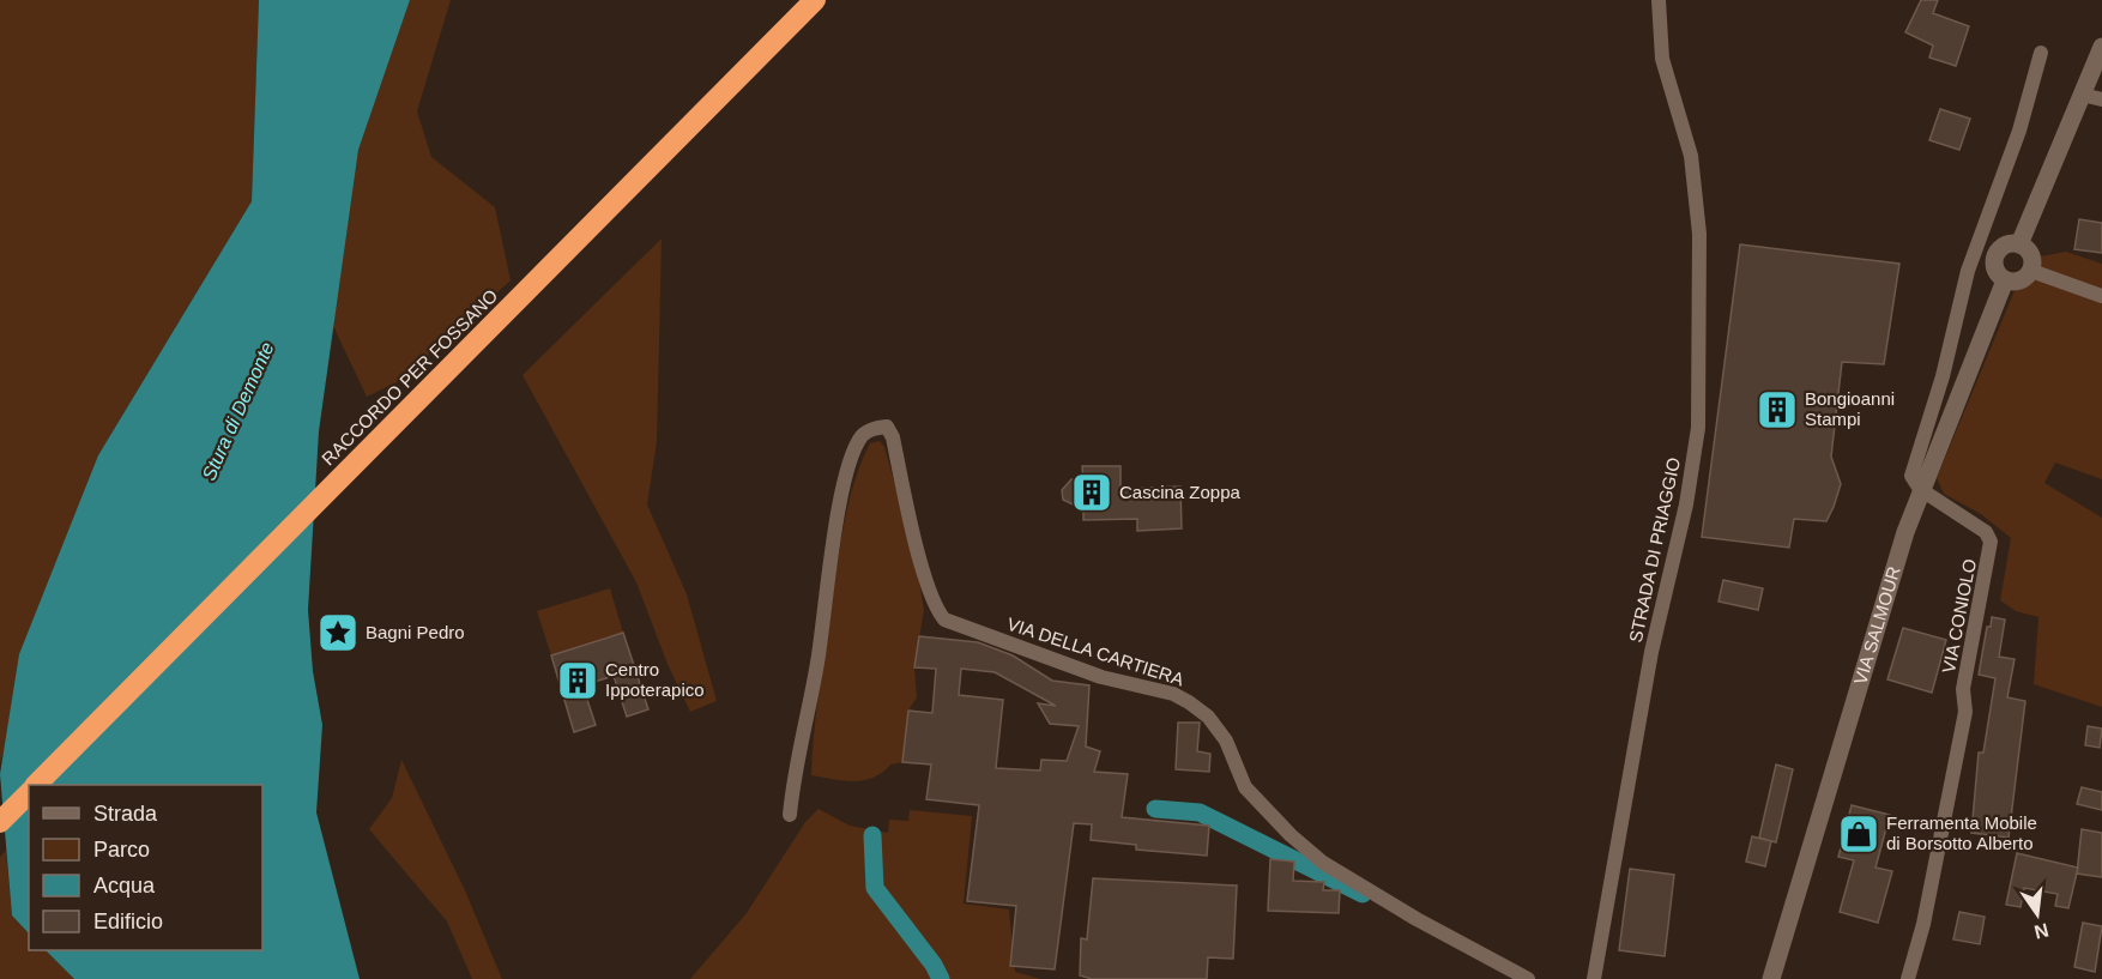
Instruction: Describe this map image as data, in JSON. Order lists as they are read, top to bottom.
{
  "streets": {
    "highway": ["RACCORDO PER FOSSANO"],
    "main road": ["VIA SALMOUR"],
    "street": ["STRADA DI PRIAGGIO", "VIA CONIOLO", "VIA DELLA CARTIERA"]
  },
  "crossings": [
    ["VIA CONIOLO", "VIA SALMOUR"]
  ],
  "water": ["Stura di Demonte"],
  "places": {
    "building": ["Bongioanni Stampi", "Cascina Zoppa", "Centro Ippoterapico"],
    "place": ["Bagni Pedro"],
    "shop": ["Ferramenta Mobile di Borsotto Alberto"]
  },
  "legend": [
    "Strada",
    "Parco",
    "Acqua",
    "Edificio"
  ],
  "north": "bottom"
}
